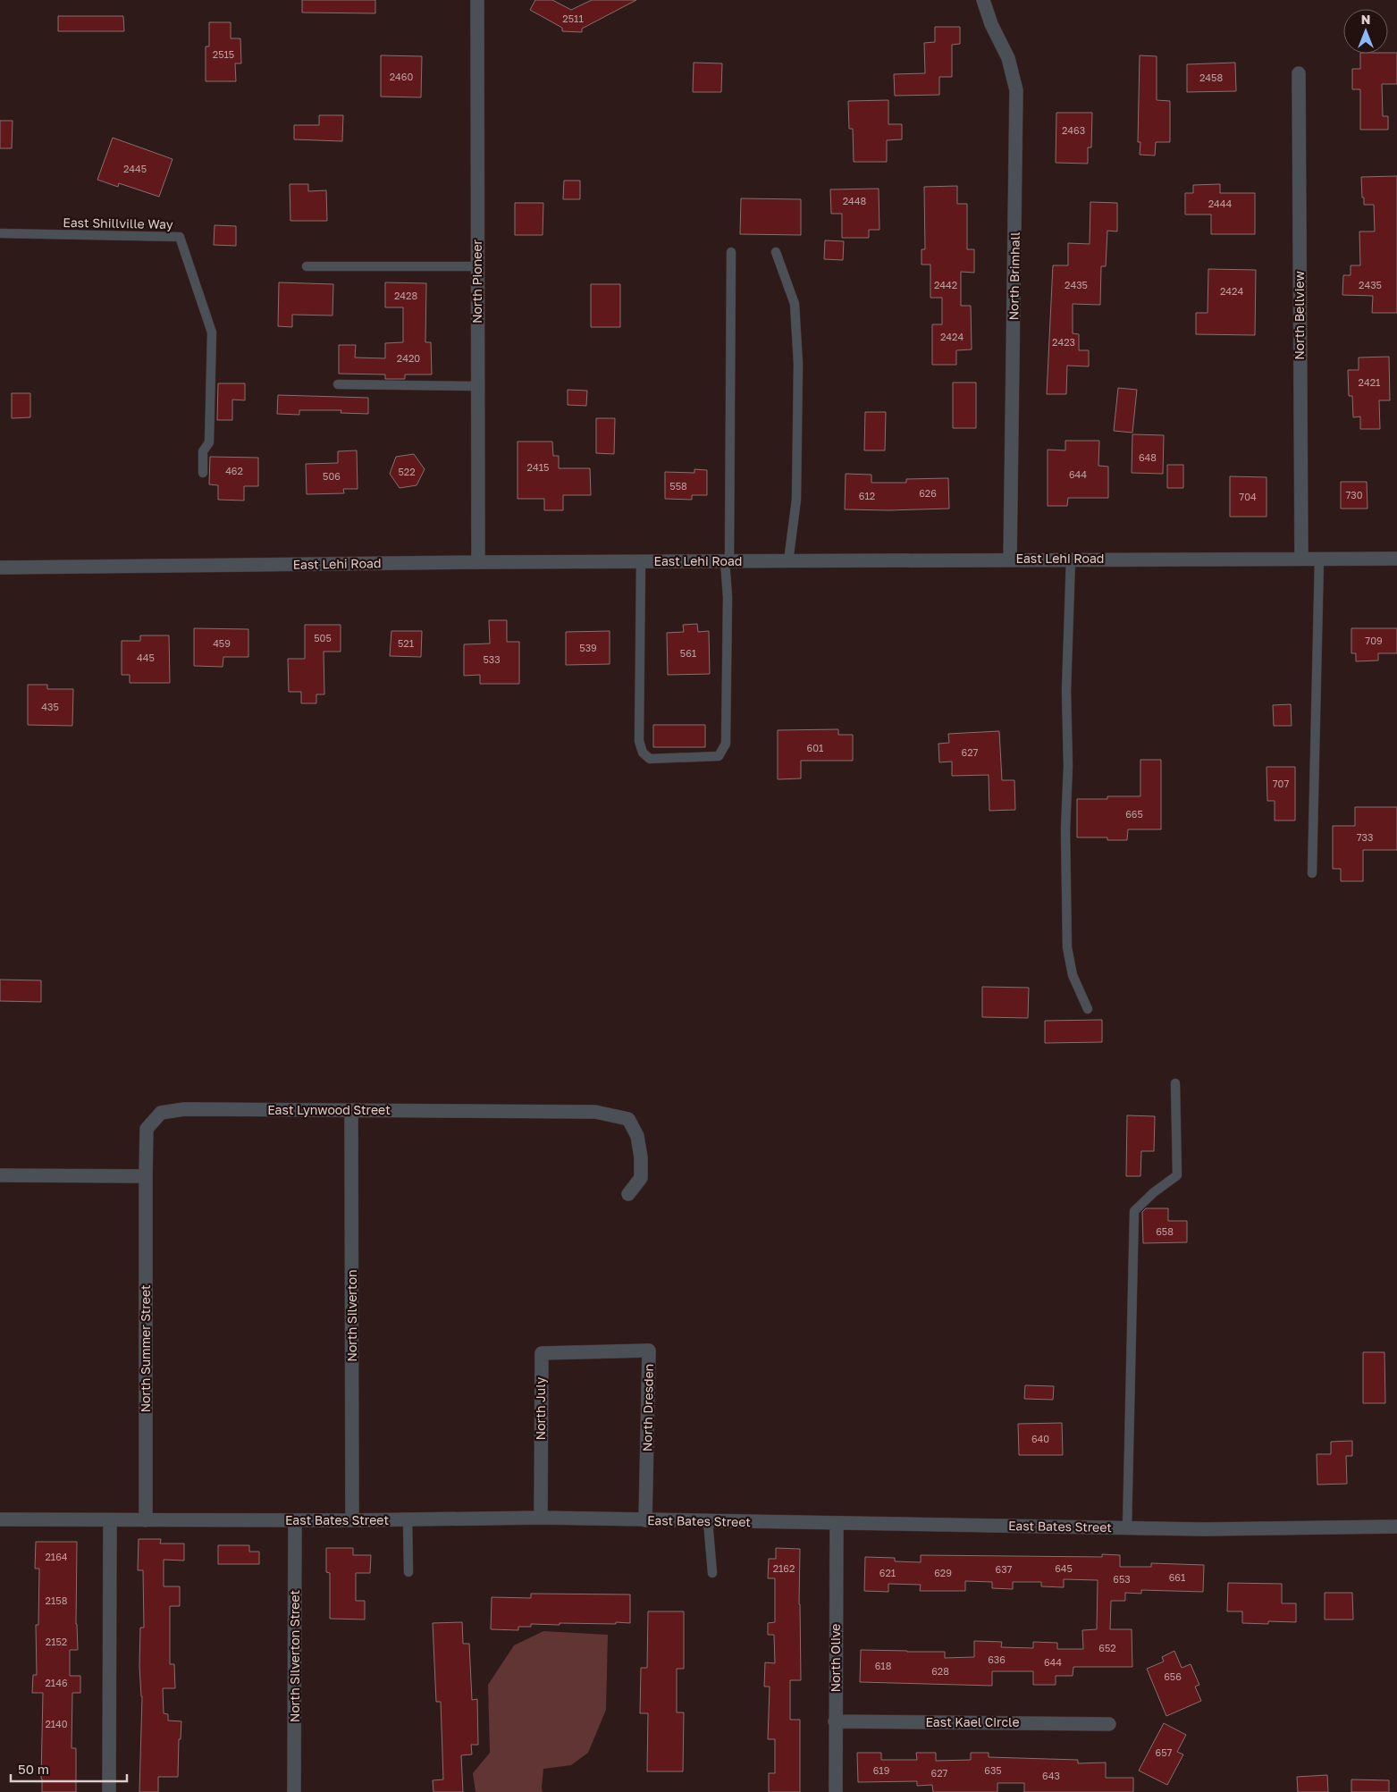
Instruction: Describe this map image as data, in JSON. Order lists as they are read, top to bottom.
{
  "streets": {
    "street": [
      "North Brimhall",
      "North Pioneer",
      "North Bellview",
      "East Lehi Road",
      "East Lynwood Street",
      "North Silverton",
      "North Summer Street",
      "North Dresden",
      "North July",
      "East Bates Street",
      "North Silverton Street",
      "North Olive",
      "East Kael Circle"
    ],
    "lane": ["East Shillville Way"]
  },
  "crossings": [
    ["North Brimhall", "East Lehi Road"],
    ["North Pioneer", "East Lehi Road"],
    ["North Bellview", "East Lehi Road"],
    ["East Lynwood Street", "North Silverton"],
    ["East Lynwood Street", "North Summer Street"],
    ["North Silverton", "East Bates Street"],
    ["North Summer Street", "East Bates Street"],
    ["North Dresden", "North July"],
    ["North Dresden", "East Bates Street"],
    ["North July", "East Bates Street"],
    ["East Bates Street", "North Silverton Street"],
    ["East Bates Street", "North Olive"],
    ["North Olive", "East Kael Circle"]
  ],
  "house_numbers": [
    "2511",
    "2515",
    "2460",
    "2458",
    "2463",
    "2445",
    "2448",
    "2444",
    "2442",
    "2435",
    "2435",
    "2424",
    "2428",
    "2424",
    "2423",
    "2420",
    "2421",
    "648",
    "2415",
    "462",
    "522",
    "644",
    "506",
    "558",
    "626",
    "730",
    "612",
    "704",
    "505",
    "709",
    "459",
    "521",
    "539",
    "561",
    "445",
    "533",
    "435",
    "601",
    "627",
    "707",
    "665",
    "733",
    "658",
    "640",
    "2164",
    "2162",
    "645",
    "637",
    "621",
    "629",
    "661",
    "653",
    "2158",
    "2152",
    "652",
    "636",
    "644",
    "618",
    "628",
    "656",
    "2146",
    "2140",
    "657",
    "619",
    "635",
    "627",
    "643"
  ],
  "scale_bar": "50 m",
  "north": "top"
}
